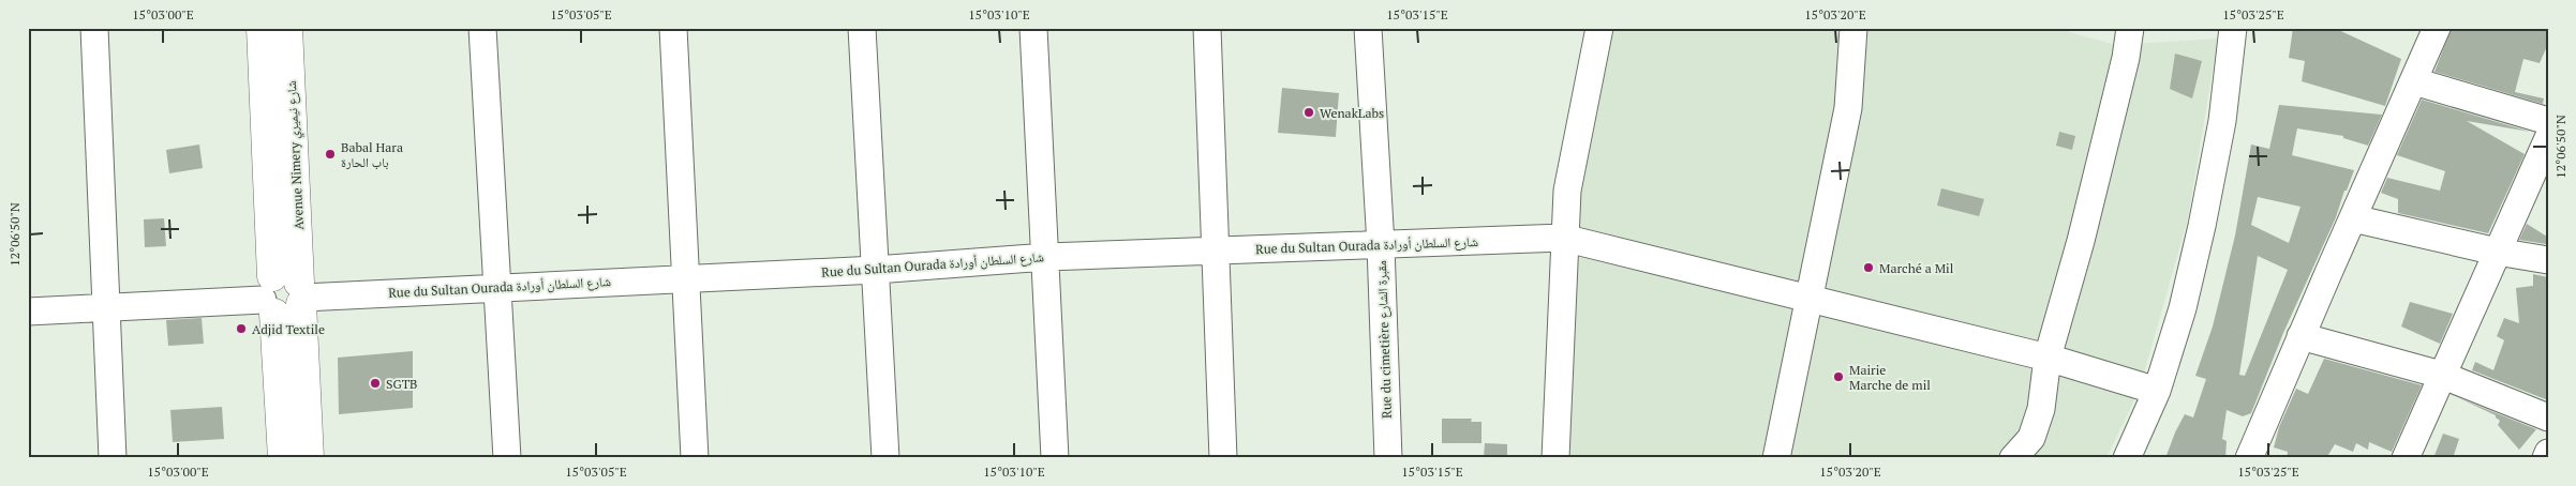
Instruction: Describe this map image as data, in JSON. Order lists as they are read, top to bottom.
{
  "streets": {
    "main road": ["Avenue Nimery شارع نيميري"],
    "street": ["Rue du Sultan Ourada شارع السلطان أورادة", "Rue du cimetière مقبرة الشارع"]
  },
  "crossings": [
    ["Avenue Nimery شارع نيميري", "Rue du Sultan Ourada شارع السلطان أورادة"],
    ["Rue du Sultan Ourada شارع السلطان أورادة", "Rue du cimetière مقبرة الشارع"]
  ],
  "places": [
    "WenakLabs",
    "Babal Hara باب الحارة",
    "Marché a Mil",
    "Adjid Textile",
    "Mairie Marche de mil",
    "SGTB"
  ],
  "coordinates": [
    "15°03'00\"E",
    "15°03'05\"E",
    "15°03'10\"E",
    "15°03'15\"E",
    "15°03'20\"E",
    "15°03'25\"E",
    "12°06'50\"N"
  ]
}
